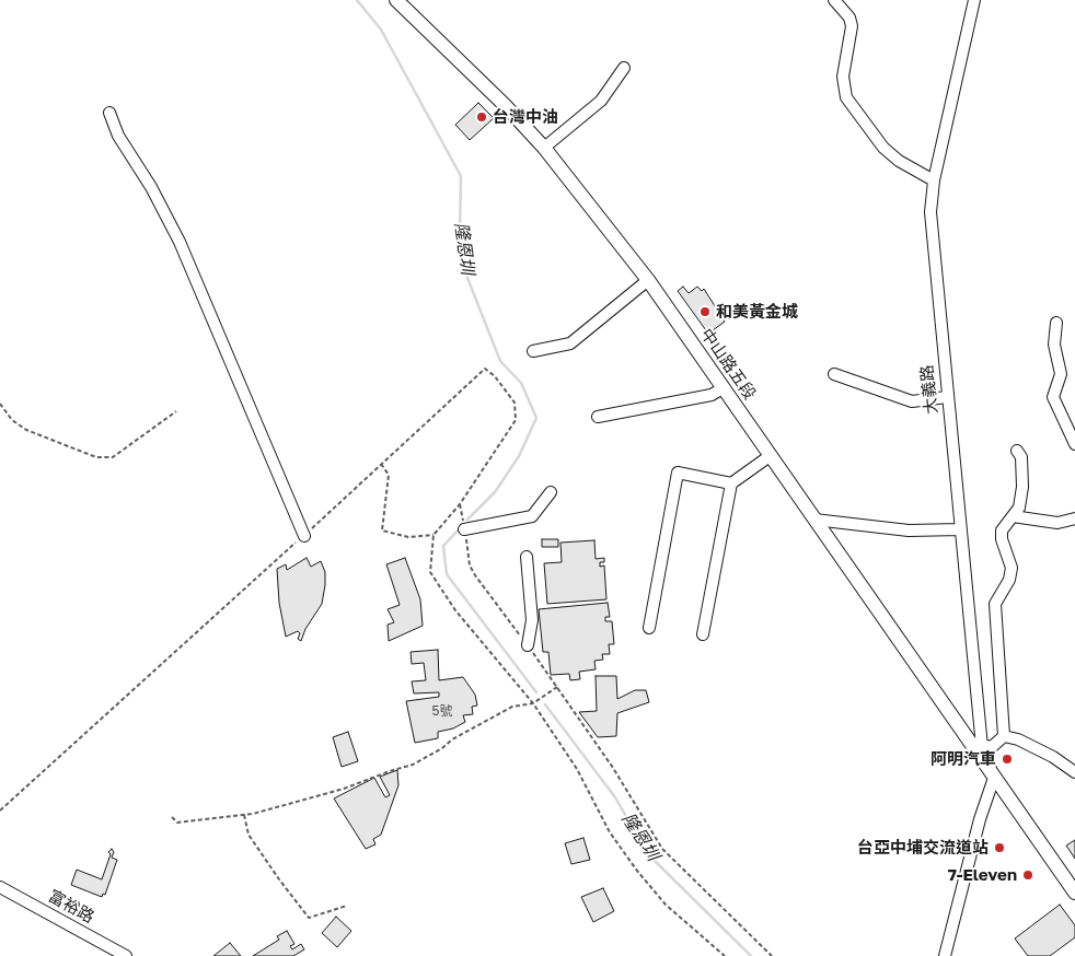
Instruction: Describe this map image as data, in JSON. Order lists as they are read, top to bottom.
{
  "streets": {
    "main road": ["中山路五段"],
    "street": ["大義路", "富裕路"]
  },
  "crossings": [
    ["中山路五段", "大義路"]
  ],
  "water": ["隆恩圳"],
  "places": [
    "台灣中油",
    "和美黃金城",
    "阿明汽車",
    "台亞中埔交流道站",
    "7-Eleven"
  ],
  "house_numbers": ["5號"]
}
